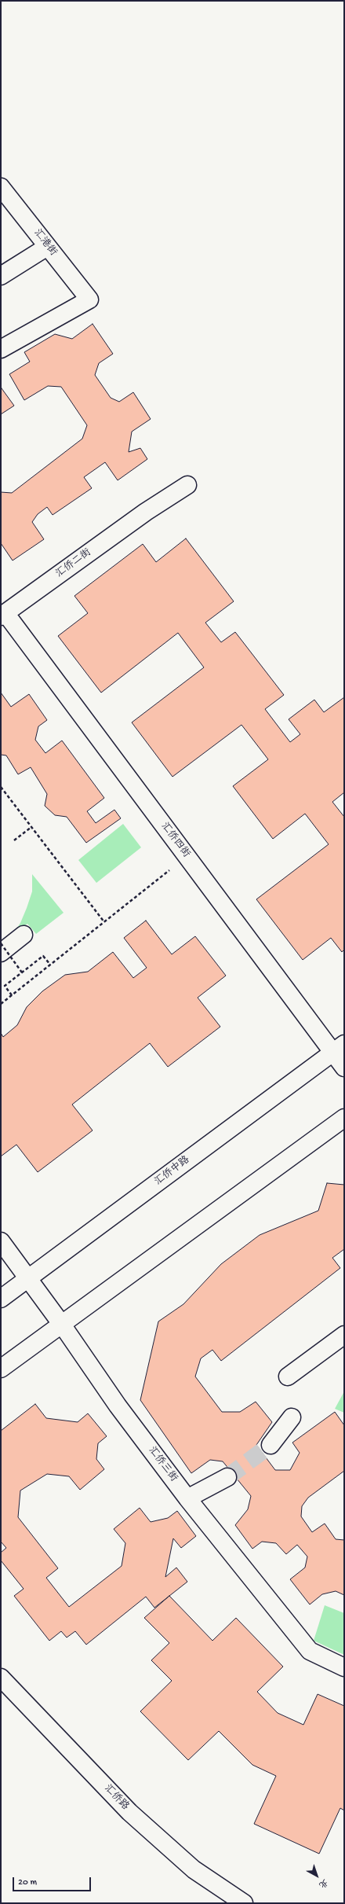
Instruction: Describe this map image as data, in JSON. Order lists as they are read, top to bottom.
{
  "streets": {
    "street": [
      "汇港街",
      "汇侨二街",
      "汇侨四街",
      "汇侨中路",
      "汇侨三街",
      "汇侨路"
    ]
  },
  "crossings": [
    ["汇侨二街", "汇侨四街"],
    ["汇侨四街", "汇侨中路"],
    ["汇侨中路", "汇侨三街"]
  ],
  "scale_bar": "20 m",
  "north": "bottom right"
}
